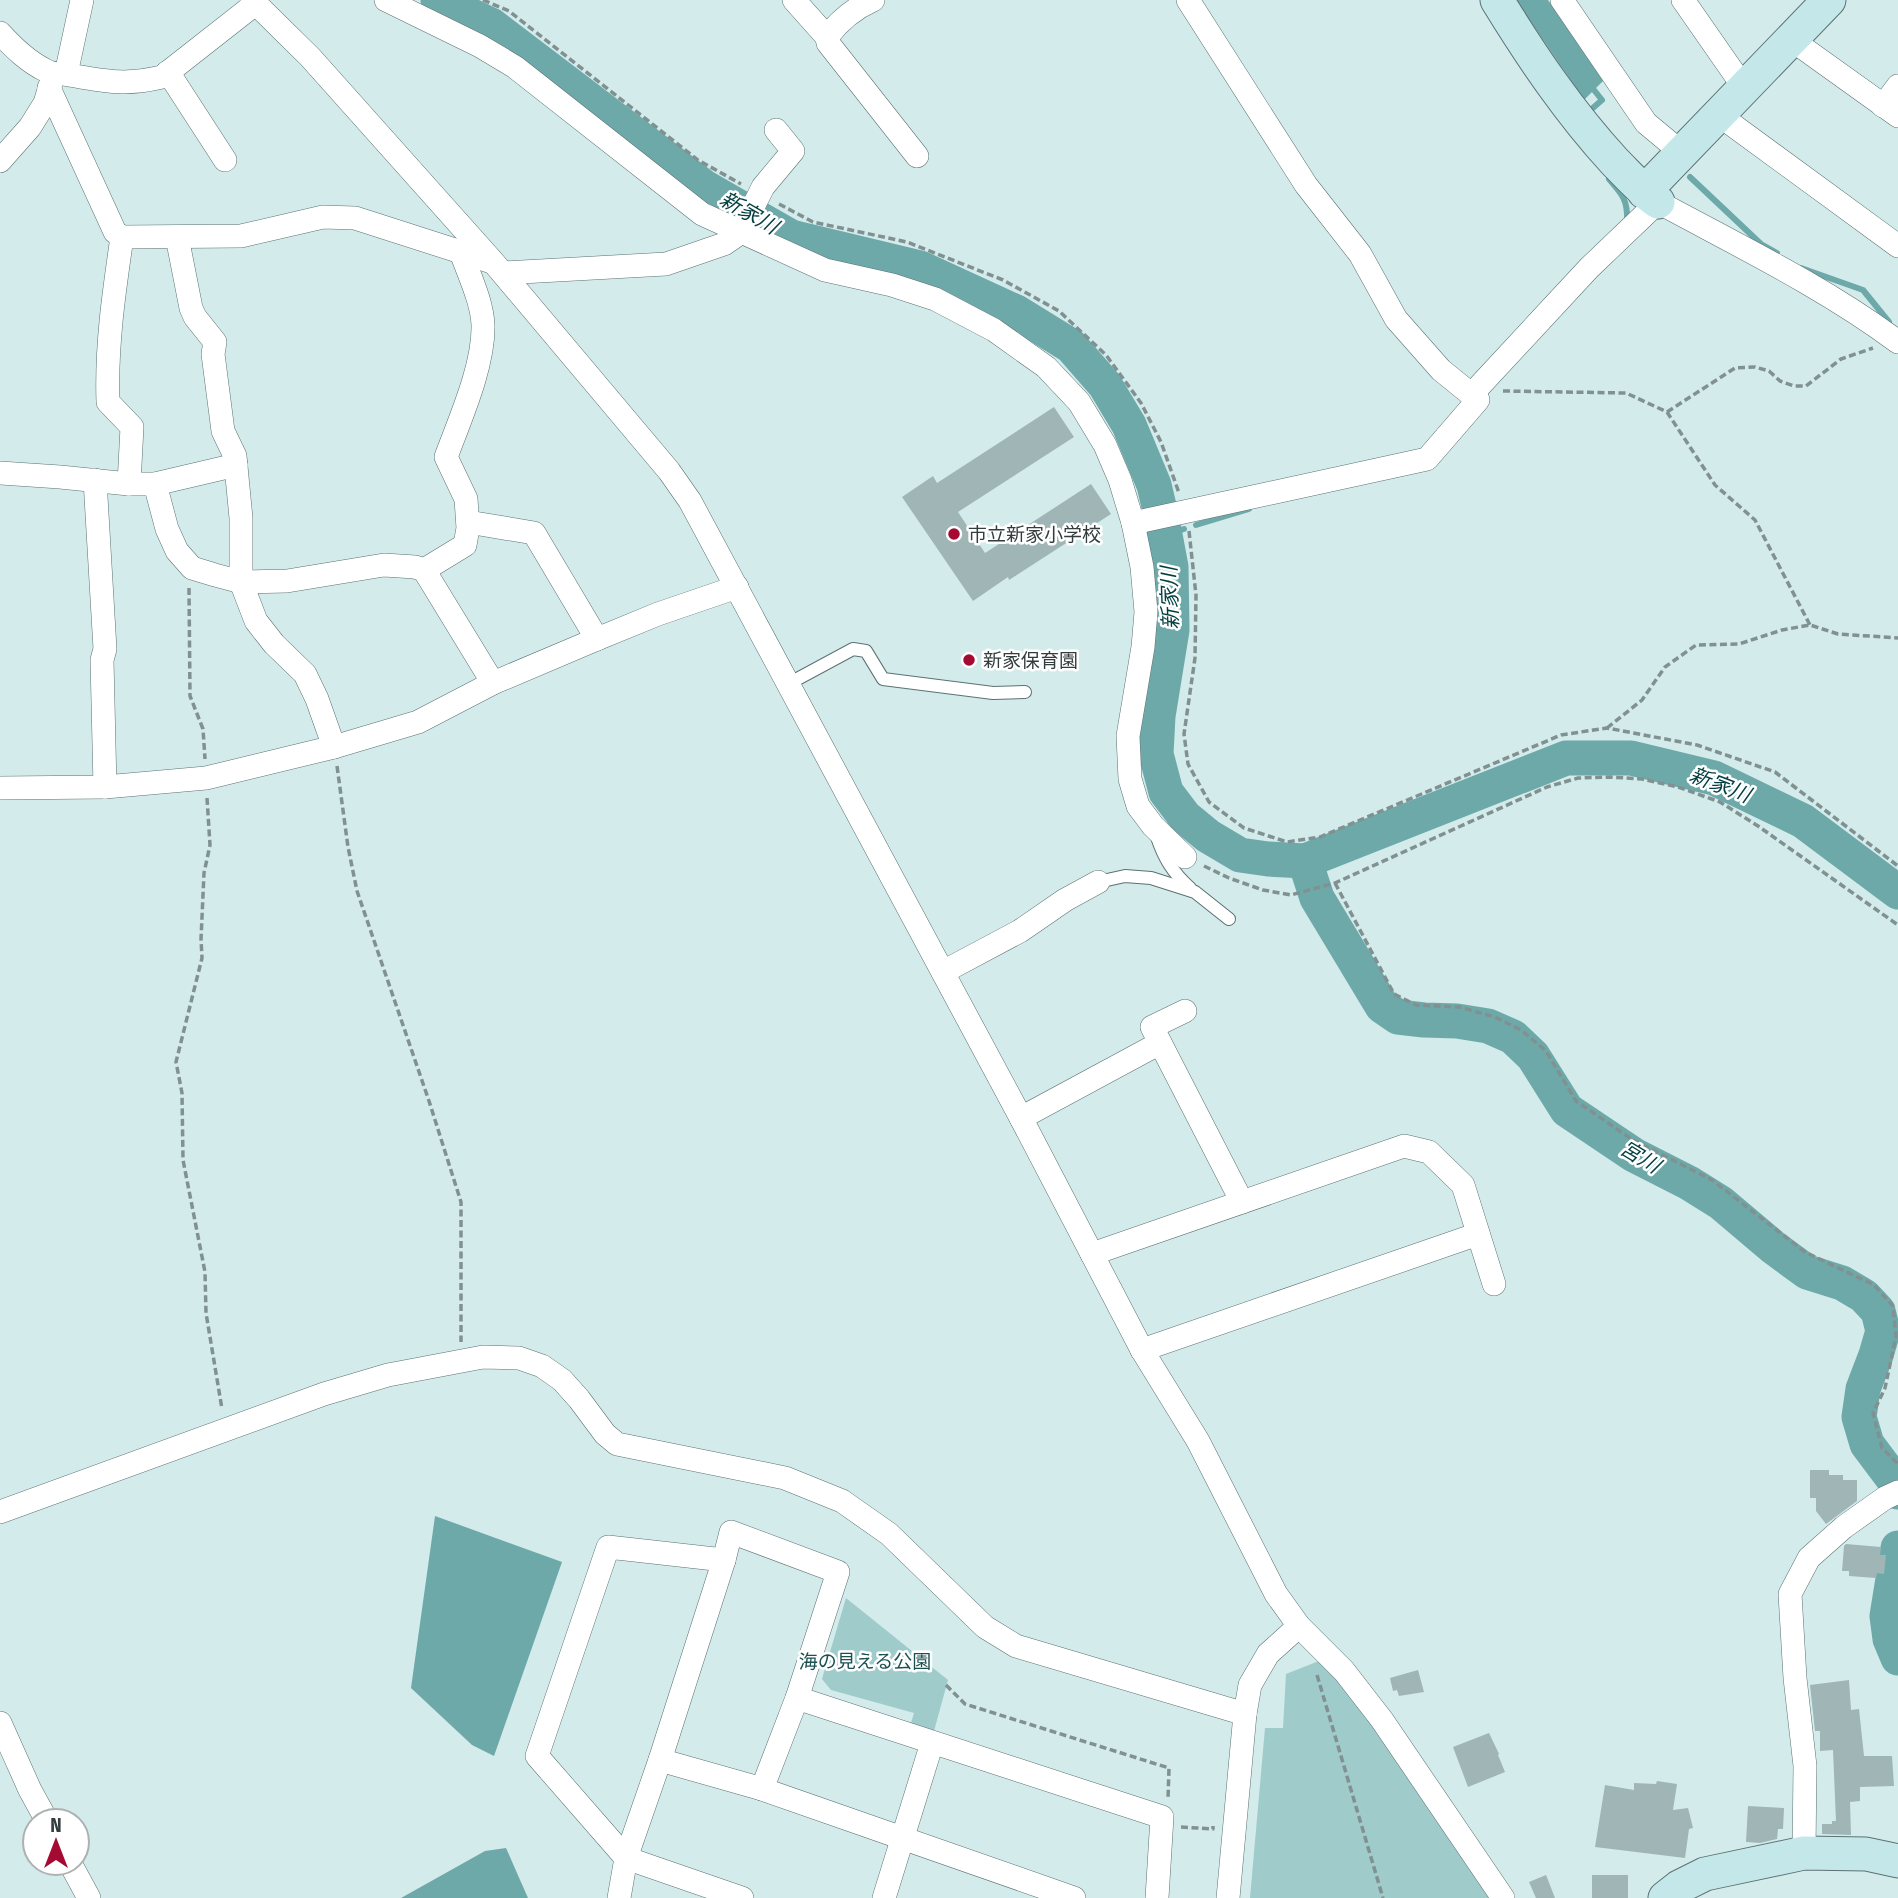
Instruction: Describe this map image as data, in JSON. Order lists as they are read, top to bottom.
{
  "water": ["新家川", "宮川"],
  "parks": ["海の見える公園"],
  "places": ["市立新家小学校", "新家保育園"],
  "north": "top"
}
